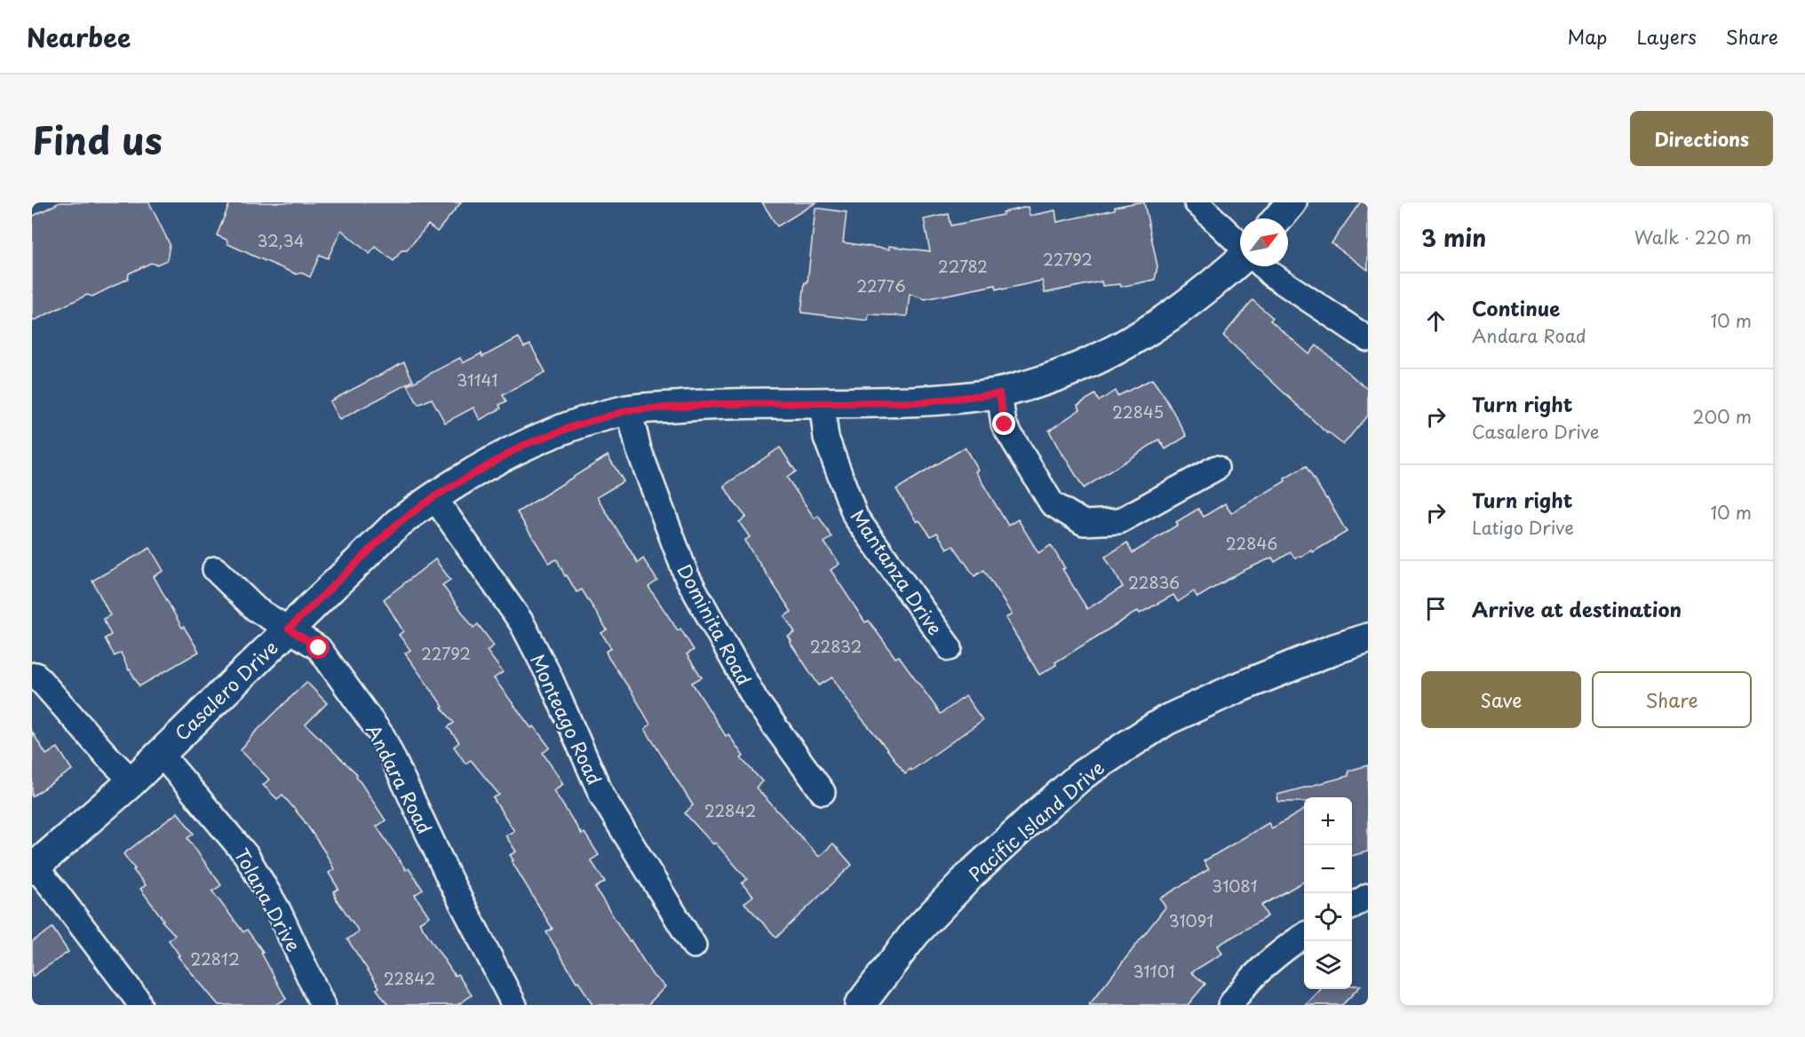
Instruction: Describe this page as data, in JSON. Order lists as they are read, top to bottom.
{
  "streets": {
    "street": [
      "Mantanza Drive",
      "Dominita Road",
      "Casalero Drive",
      "Monteago Road",
      "Andara Road",
      "Pacific Island Drive",
      "Tolana Drive"
    ]
  },
  "crossings": [
    ["Mantanza Drive", "Casalero Drive"],
    ["Dominita Road", "Casalero Drive"],
    ["Casalero Drive", "Monteago Road"],
    ["Casalero Drive", "Andara Road"],
    ["Casalero Drive", "Tolana Drive"]
  ],
  "house_numbers": [
    "32,34",
    "22792",
    "22782",
    "22776",
    "31141",
    "22845",
    "22846",
    "22836",
    "22832",
    "22792",
    "22842",
    "31081",
    "31091",
    "22812",
    "31101",
    "22842"
  ],
  "north": "top right",
  "page": {
    "header": "Nearbee",
    "nav": ["Map", "Layers", "Share"],
    "title": "Find us",
    "buttons": [
      "Directions",
      ["Save", "Share"]
    ],
    "heading": ["3 min", "Walk · 220 m"],
    "list": [
      ["Continue", "Andara Road", "10 m"],
      ["Turn right", "Casalero Drive", "200 m"],
      ["Turn right", "Latigo Drive", "10 m"],
      "Arrive at destination"
    ],
    "map_buttons": ["+", "−"]
  }
}
